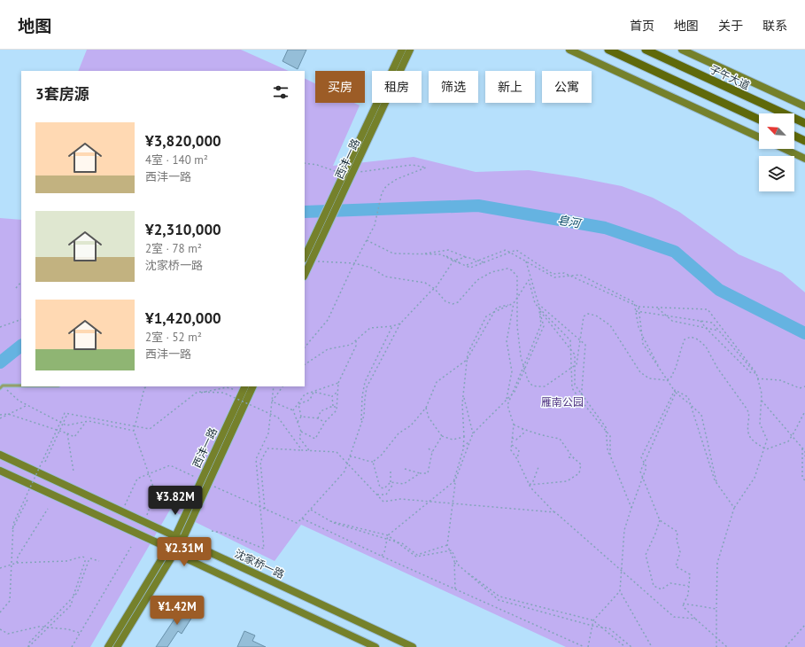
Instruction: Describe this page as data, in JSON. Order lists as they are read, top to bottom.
{
  "streets": {
    "main road": ["子午大道", "西沣一路", "沈家桥一路"]
  },
  "crossings": [
    ["西沣一路", "沈家桥一路"]
  ],
  "water": ["皂河"],
  "parks": ["雁南公园"],
  "north": "top left",
  "page": {
    "header": "地图",
    "nav": [
      "首页",
      "地图",
      "关于",
      "联系"
    ],
    "chip": [
      "买房",
      "租房",
      "筛选",
      "新上",
      "公寓"
    ],
    "heading": "3套房源",
    "list": [
      {
        "name": "¥3,820,000",
        "note": "4室 · 140 m² · 西沣一路"
      },
      {
        "name": "¥2,310,000",
        "note": "2室 · 78 m² · 沈家桥一路"
      },
      {
        "name": "¥1,420,000",
        "note": "2室 · 52 m² · 西沣一路"
      }
    ],
    "price": ["¥3.82M", "¥2.31M", "¥1.42M"]
  }
}
